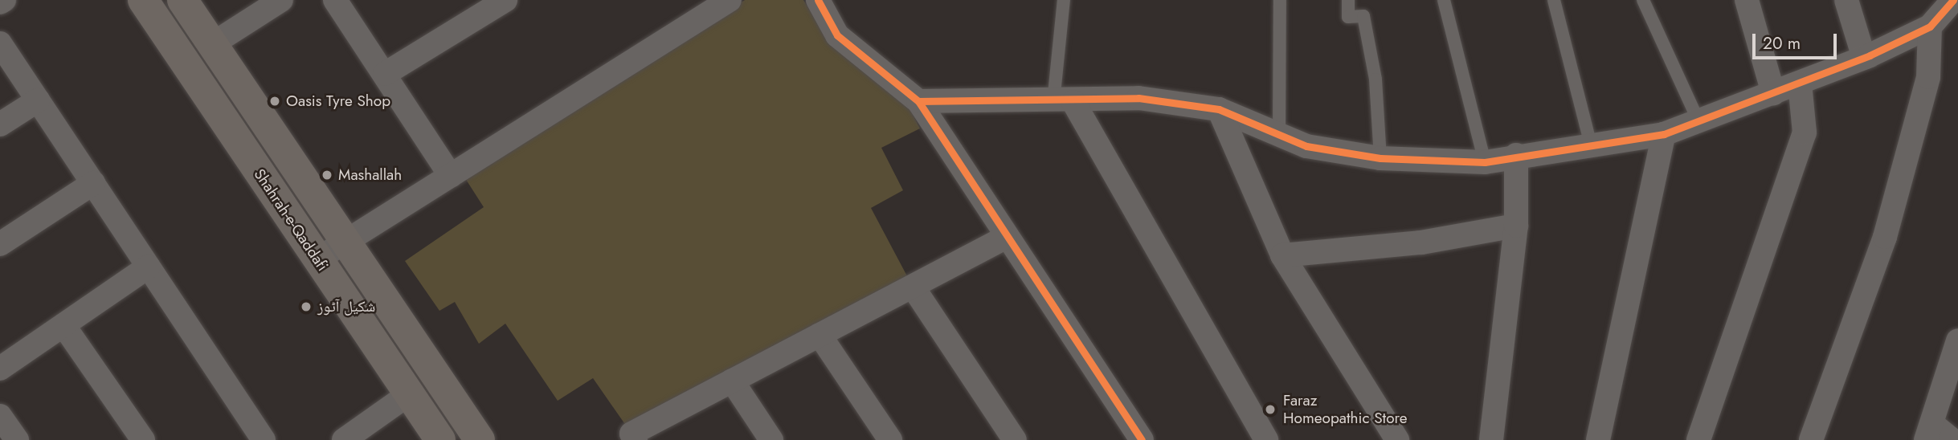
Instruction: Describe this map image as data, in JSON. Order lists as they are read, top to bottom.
{
  "streets": {
    "main road": ["Shahrah-e-Qaddafi"]
  },
  "places": [
    "Oasis Tyre Shop",
    "Mashallah",
    "شکیل آٹوز",
    "Faraz Homeopathic Store"
  ],
  "scale_bar": "20 m"
}
